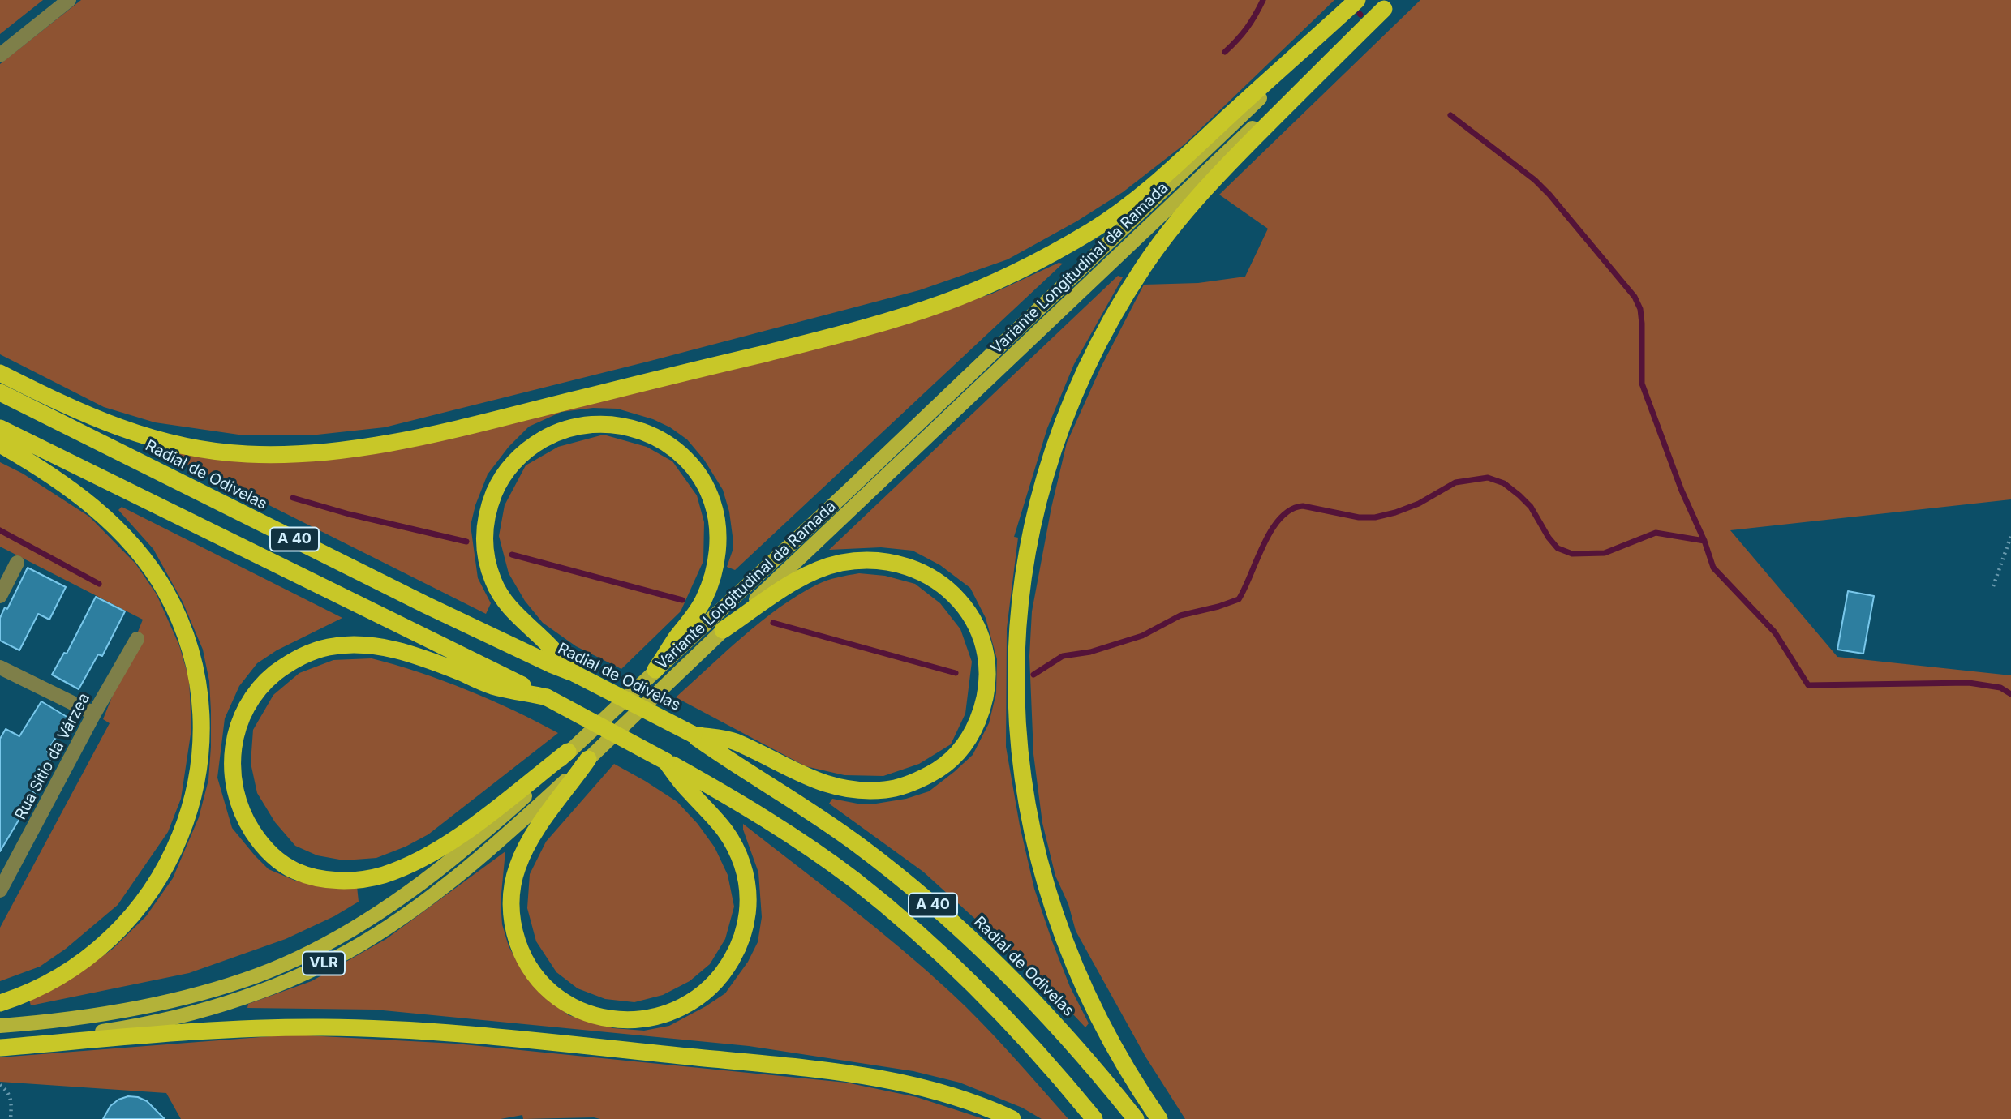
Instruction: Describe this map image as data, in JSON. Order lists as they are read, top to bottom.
{
  "streets": {
    "highway": ["Radial de Odivelas", "A 40"],
    "main road": ["Variante Longitudinal da Ramada", "VLR"],
    "street": ["Rua Sítio da Várzea"]
  }
}
